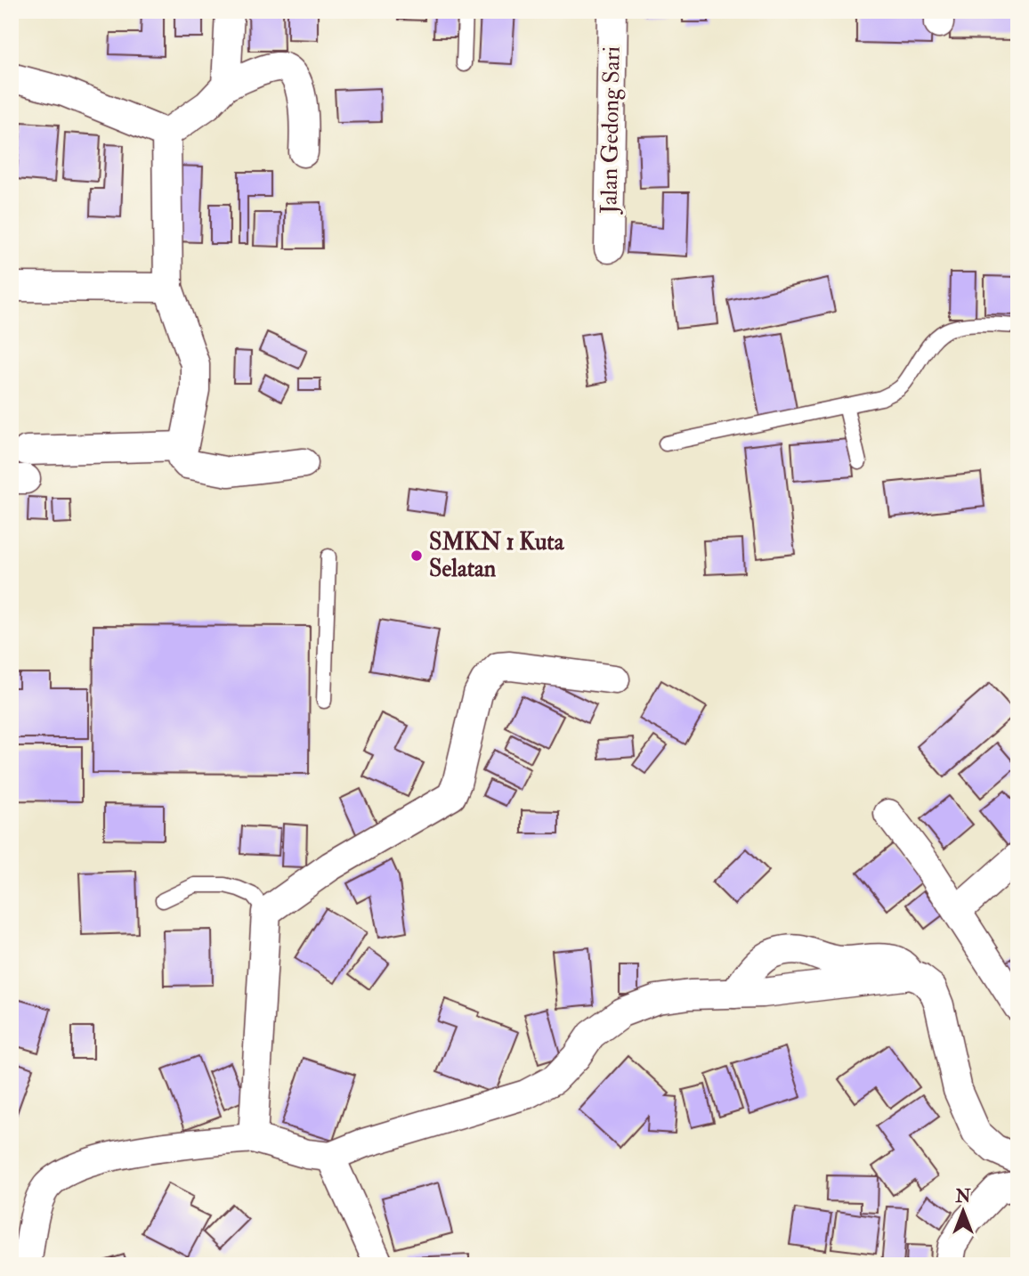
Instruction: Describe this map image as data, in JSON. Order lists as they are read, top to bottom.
{
  "streets": {
    "street": ["Jalan Gedong Sari"]
  },
  "places": ["SMKN 1 Kuta Selatan"],
  "north": "top"
}
